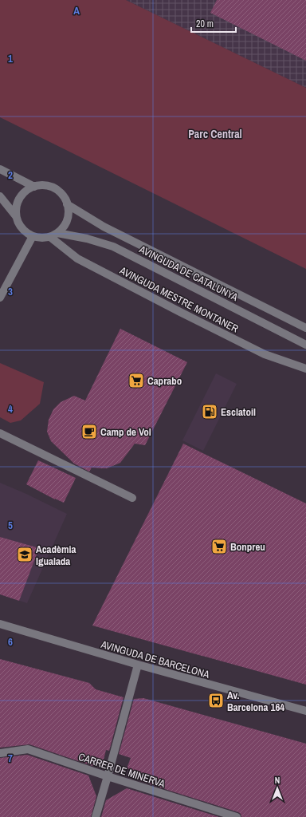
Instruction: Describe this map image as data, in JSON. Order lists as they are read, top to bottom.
{
  "streets": {
    "street": [
      "AVINGUDA DE CATALUNYA",
      "AVINGUDA MESTRE MONTANER",
      "AVINGUDA DE BARCELONA",
      "CARRER DE MINERVA"
    ]
  },
  "crossings": [
    ["AVINGUDA DE CATALUNYA", "AVINGUDA MESTRE MONTANER"]
  ],
  "districts": ["Parc Central"],
  "places": {
    "supermarket": ["Caprabo", "Bonpreu"],
    "fuel station": ["Esclatoil"],
    "cafe": ["Camp de Vol"],
    "school or university": ["Acadèmia Igualada"],
    "bus stop": ["Av. Barcelona 164"]
  },
  "scale_bar": "20 m",
  "north": "top",
  "grid": {
    "columns": ["A"],
    "rows": [
      "1",
      "2",
      "3",
      "4",
      "5",
      "6",
      "7"
    ]
  }
}
